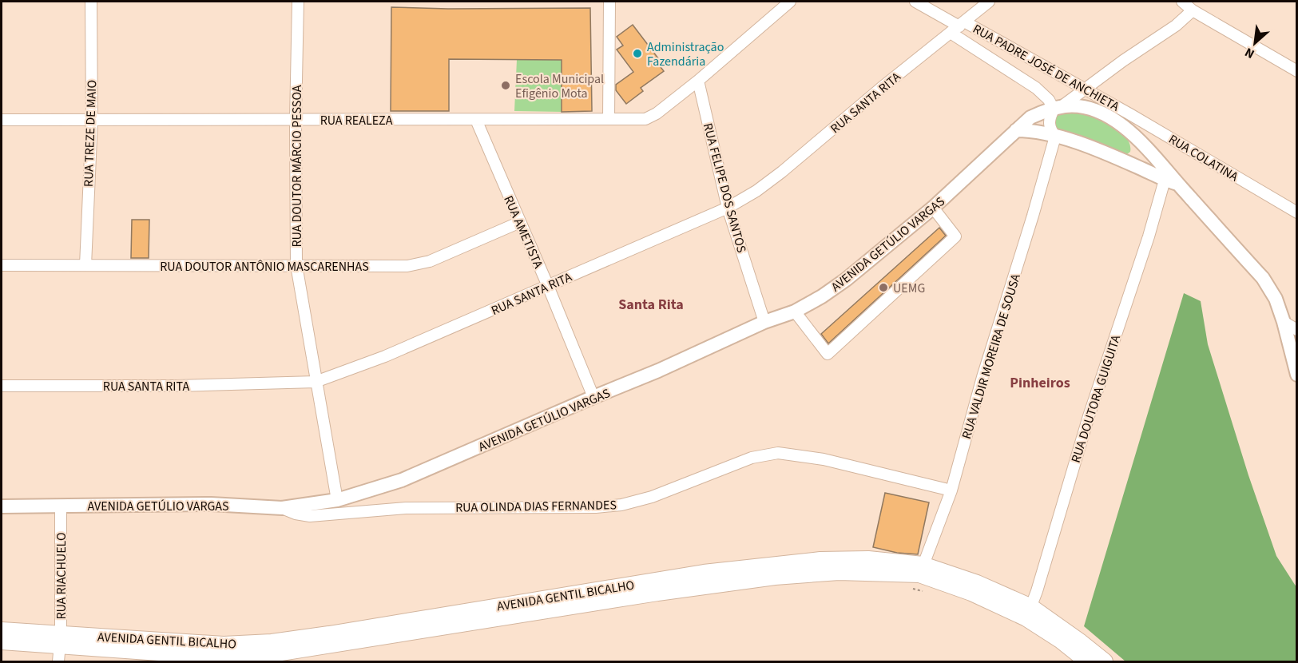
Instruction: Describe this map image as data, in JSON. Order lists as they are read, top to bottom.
{
  "streets": {
    "main road": ["AVENIDA GENTIL BICALHO"],
    "street": [
      "RUA PADRE JOSÉ DE ANCHIETA",
      "RUA SANTA RITA",
      "RUA REALEZA",
      "RUA TREZE DE MAIO",
      "RUA COLATINA",
      "RUA DOUTOR MÁRCIO PESSOA",
      "RUA FELIPE DOS SANTOS",
      "RUA AMETISTA",
      "AVENIDA GETÚLIO VARGAS",
      "RUA DOUTOR ANTÔNIO MASCARENHAS",
      "RUA VALDIR MOREIRA DE SOUSA",
      "RUA DOUTORA GUIGUITA",
      "RUA OLINDA DIAS FERNANDES",
      "RUA RIACHUELO"
    ]
  },
  "crossings": [
    ["RUA PADRE JOSÉ DE ANCHIETA", "RUA SANTA RITA"],
    ["RUA PADRE JOSÉ DE ANCHIETA", "RUA COLATINA"],
    ["RUA PADRE JOSÉ DE ANCHIETA", "AVENIDA GETÚLIO VARGAS"],
    ["RUA SANTA RITA", "RUA DOUTOR MÁRCIO PESSOA"],
    ["RUA SANTA RITA", "RUA FELIPE DOS SANTOS"],
    ["RUA SANTA RITA", "RUA AMETISTA"],
    ["RUA REALEZA", "RUA TREZE DE MAIO"],
    ["RUA REALEZA", "RUA DOUTOR MÁRCIO PESSOA"],
    ["RUA REALEZA", "RUA FELIPE DOS SANTOS"],
    ["RUA REALEZA", "RUA AMETISTA"],
    ["RUA TREZE DE MAIO", "RUA DOUTOR ANTÔNIO MASCARENHAS"],
    ["RUA DOUTOR MÁRCIO PESSOA", "AVENIDA GETÚLIO VARGAS"],
    ["RUA DOUTOR MÁRCIO PESSOA", "RUA DOUTOR ANTÔNIO MASCARENHAS"],
    ["RUA DOUTOR MÁRCIO PESSOA", "RUA OLINDA DIAS FERNANDES"],
    ["RUA FELIPE DOS SANTOS", "AVENIDA GETÚLIO VARGAS"],
    ["RUA AMETISTA", "AVENIDA GETÚLIO VARGAS"],
    ["RUA AMETISTA", "RUA DOUTOR ANTÔNIO MASCARENHAS"],
    ["AVENIDA GETÚLIO VARGAS", "RUA OLINDA DIAS FERNANDES"],
    ["AVENIDA GETÚLIO VARGAS", "RUA RIACHUELO"],
    ["RUA VALDIR MOREIRA DE SOUSA", "RUA OLINDA DIAS FERNANDES"],
    ["RUA VALDIR MOREIRA DE SOUSA", "AVENIDA GENTIL BICALHO"],
    ["RUA DOUTORA GUIGUITA", "AVENIDA GENTIL BICALHO"],
    ["RUA RIACHUELO", "AVENIDA GENTIL BICALHO"]
  ],
  "districts": ["Santa Rita", "Pinheiros"],
  "places": ["Administração Fazendária", "Escola Municipal Efigênio Mota", "UEMG"],
  "north": "bottom left"
}
